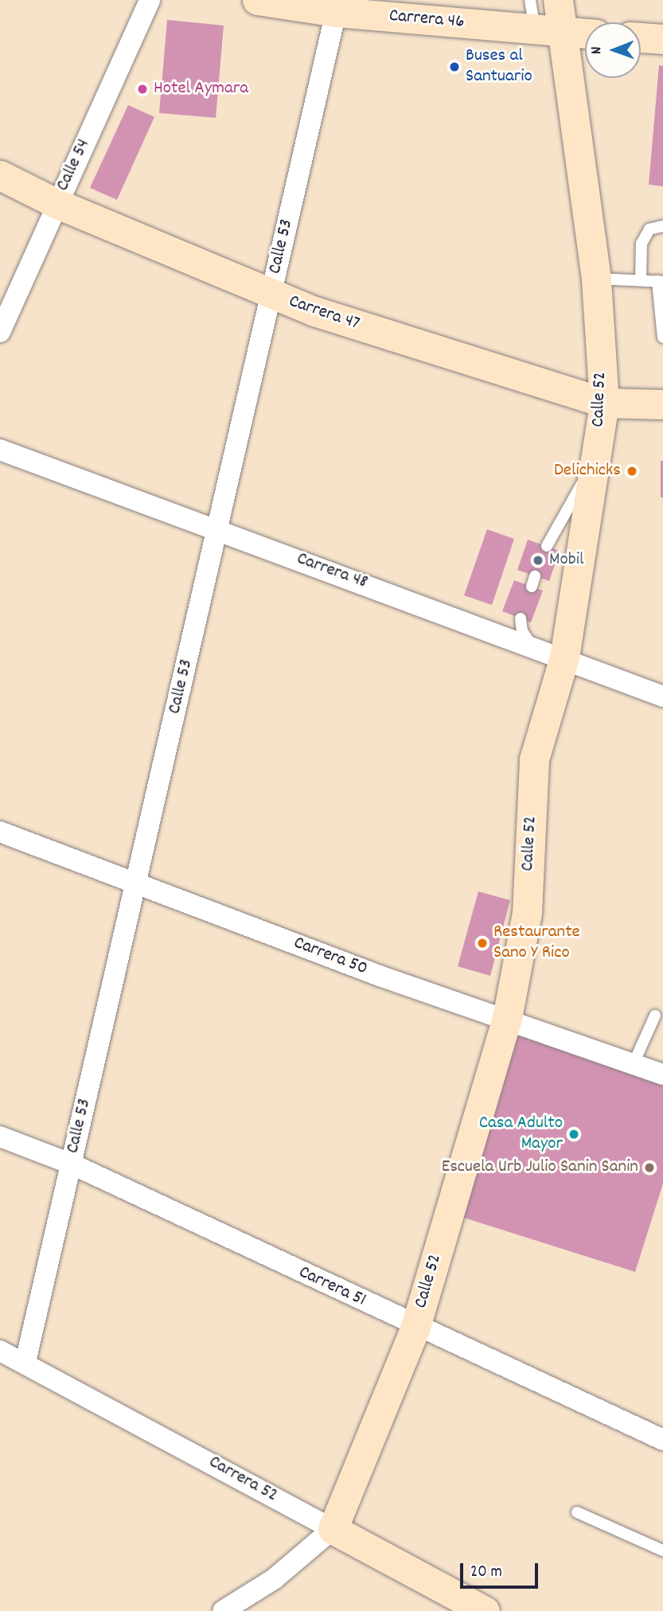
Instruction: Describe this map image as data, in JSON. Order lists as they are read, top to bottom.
{
  "streets": {
    "street": [
      "Carrera 46",
      "Calle 54",
      "Calle 53",
      "Carrera 47",
      "Calle 52",
      "Carrera 48",
      "Carrera 50",
      "Carrera 51",
      "Carrera 52"
    ]
  },
  "crossings": [
    ["Carrera 46", "Calle 53"],
    ["Carrera 46", "Calle 52"],
    ["Calle 54", "Carrera 47"],
    ["Calle 53", "Carrera 47"],
    ["Calle 53", "Carrera 48"],
    ["Calle 53", "Carrera 50"],
    ["Calle 53", "Carrera 51"],
    ["Calle 53", "Carrera 52"],
    ["Carrera 47", "Calle 52"],
    ["Calle 52", "Carrera 48"],
    ["Calle 52", "Carrera 50"],
    ["Calle 52", "Carrera 51"],
    ["Calle 52", "Carrera 52"]
  ],
  "places": [
    "Buses al Santuario",
    "Hotel Aymara",
    "Delichicks",
    "Mobil",
    "Restaurante Sano Y Rico",
    "Casa Adulto Mayor",
    "Escuela Urb Julio Sanin Sanin"
  ],
  "scale_bar": "20 m",
  "north": "left"
}
